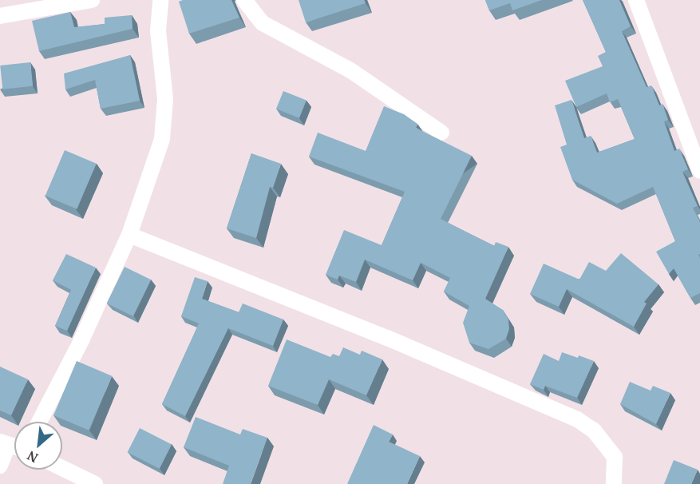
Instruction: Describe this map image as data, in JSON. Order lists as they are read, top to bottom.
{
  "north": "bottom left"
}
